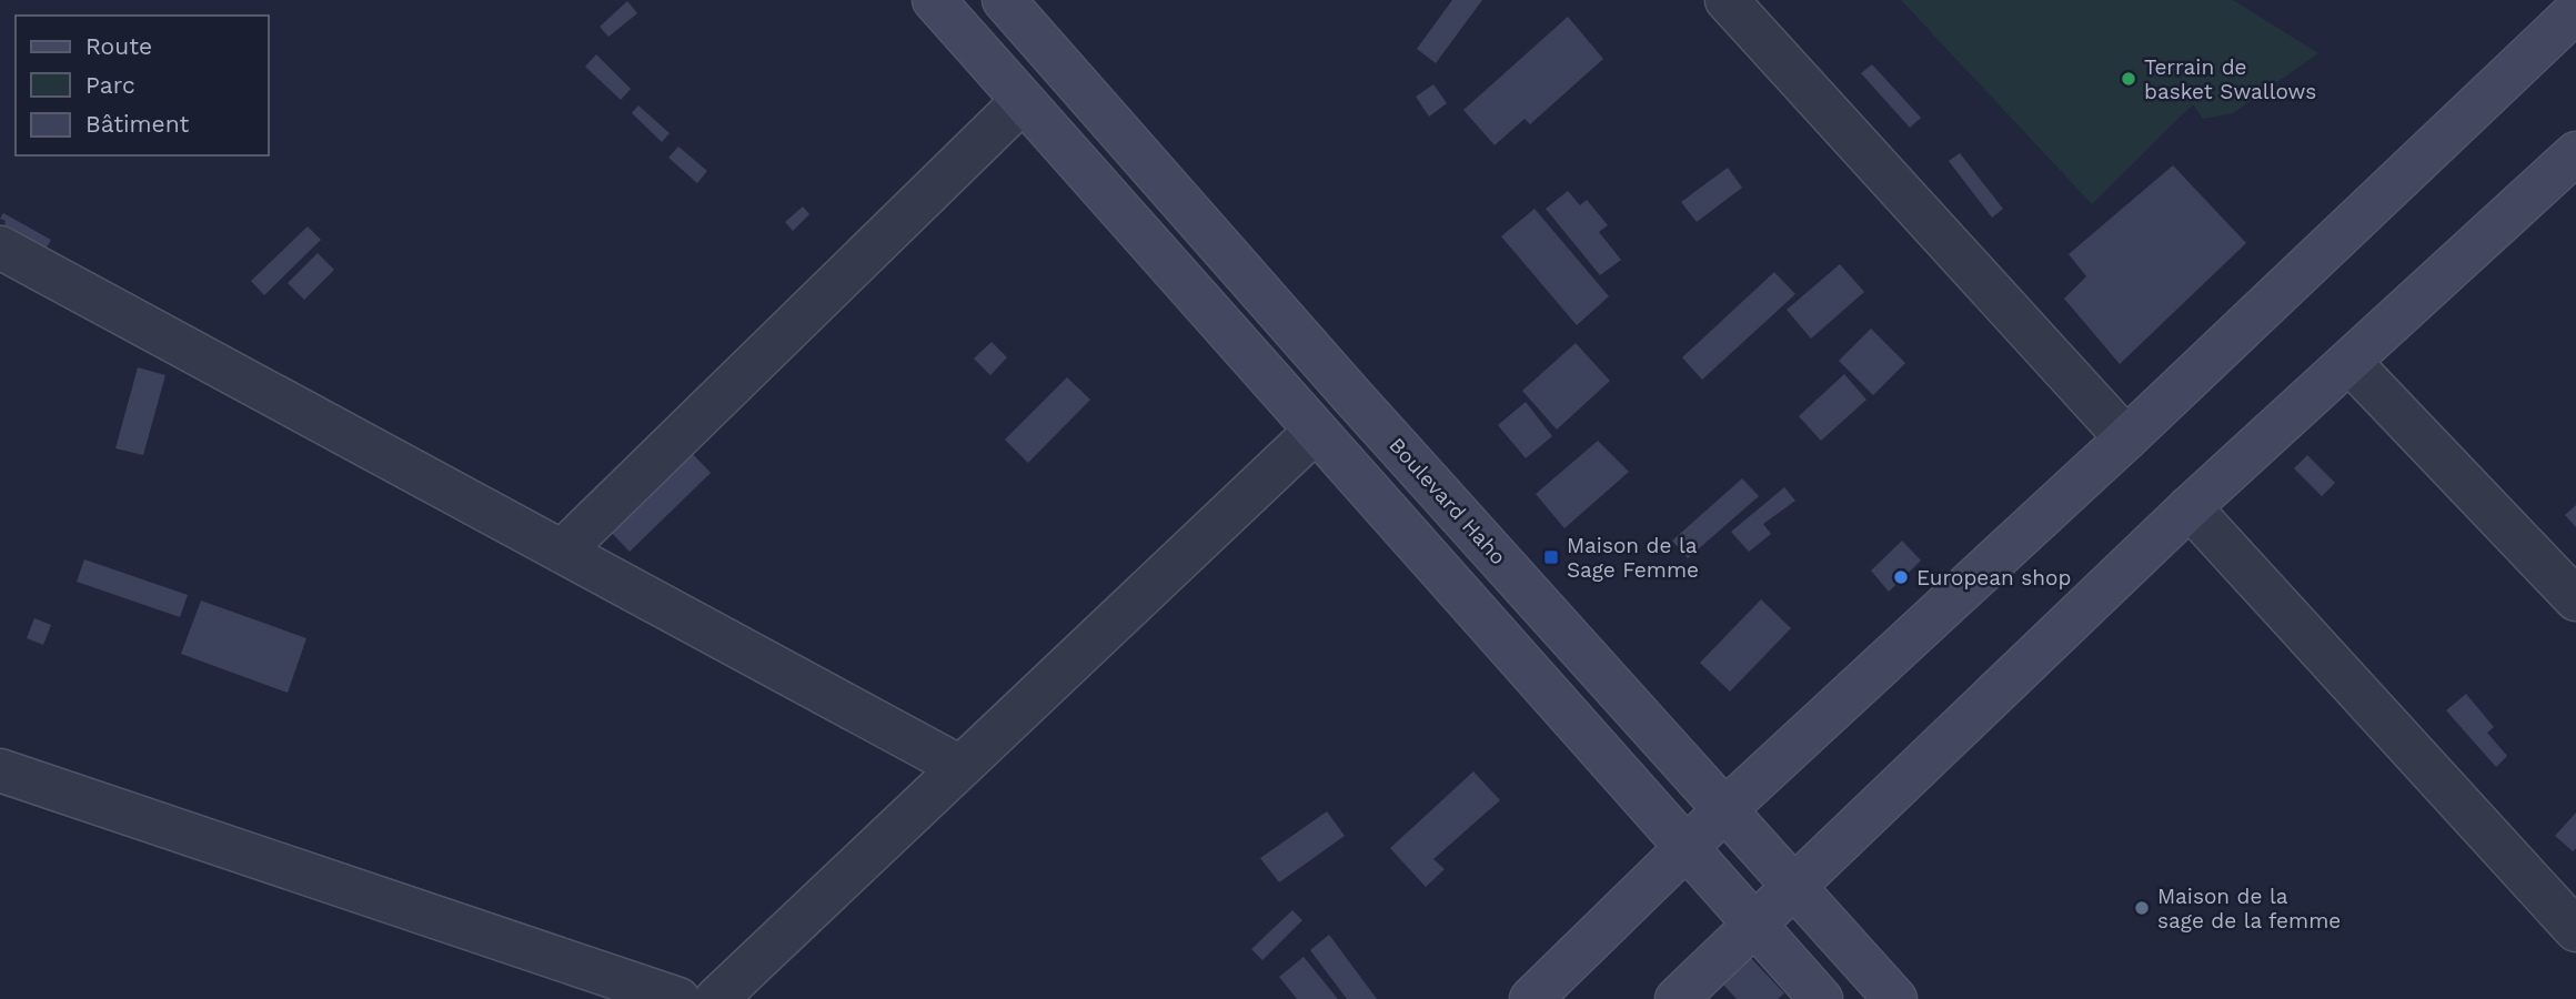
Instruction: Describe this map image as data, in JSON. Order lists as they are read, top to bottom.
{
  "streets": {
    "main road": ["Boulevard Haho"]
  },
  "places": {
    "other": ["Terrain de basket Swallows", "European shop", "Maison de la sage de la femme"],
    "transit": ["Maison de la Sage Femme"]
  },
  "legend": ["Route", "Parc", "Bâtiment"]
}
